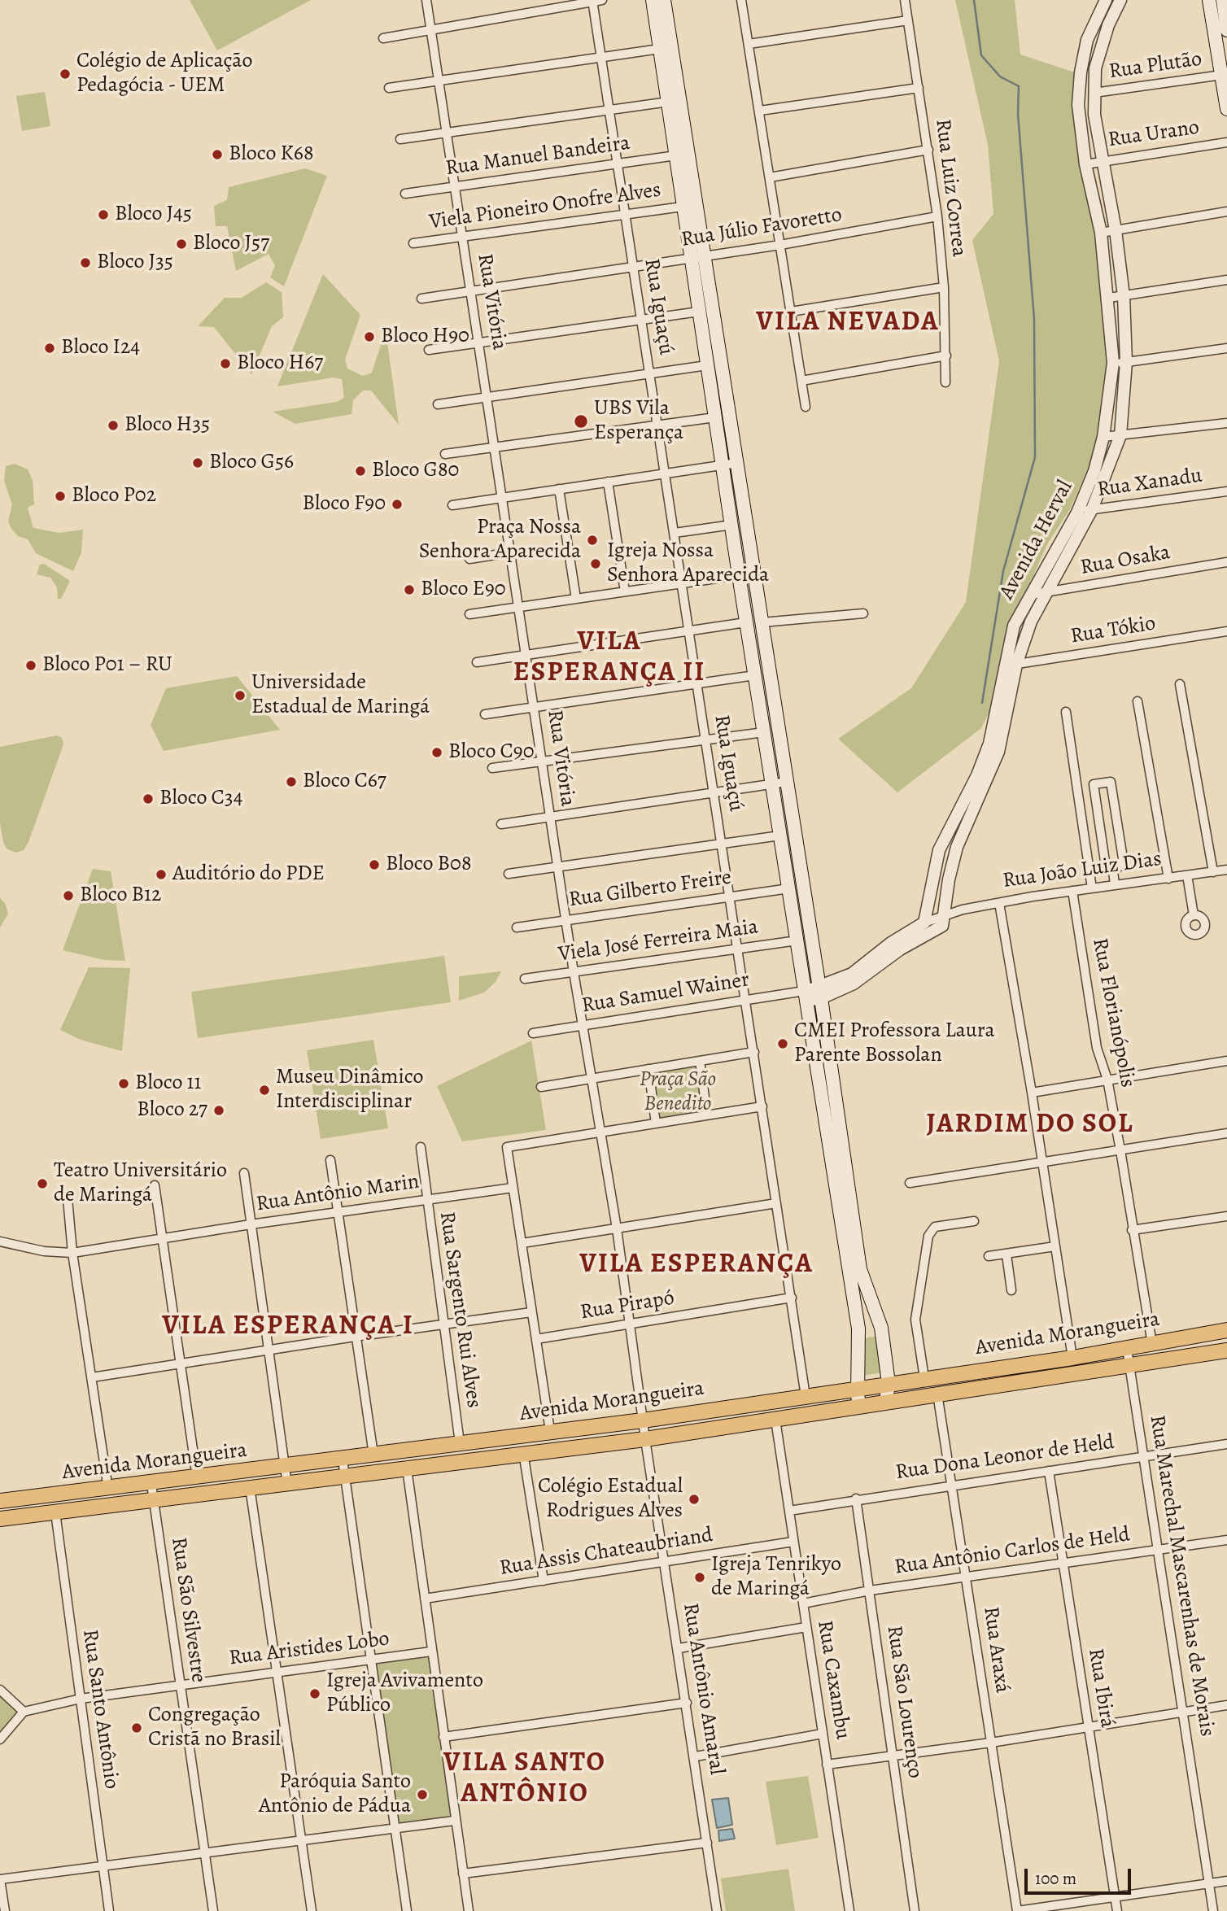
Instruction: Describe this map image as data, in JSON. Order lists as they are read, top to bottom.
{
  "streets": {
    "main road": ["Avenida Morangueira"],
    "street": [
      "Rua Plutão",
      "Rua Urano",
      "Rua Manuel Bandeira",
      "Rua Luiz Correa",
      "Viela Pioneiro Onofre Alves",
      "Rua Júlio Favoretto",
      "Rua Vitória",
      "Rua Iguaçú",
      "Rua Xanadu",
      "Avenida Herval",
      "Rua Osaka",
      "Rua Tókio",
      "Rua João Luiz Dias",
      "Rua Gilberto Freire",
      "Viela José Ferreira Maia",
      "Rua Samuel Wainer",
      "Rua Florianópolis",
      "Rua Antônio Marin",
      "Rua Pirapó",
      "Rua Sargento Rui Alves",
      "Rua Dona Leonor de Held",
      "Rua Antônio Carlos de Held",
      "Rua Assis Chateaubriand",
      "Rua Marechal Mascarenhas de Morais",
      "Rua São Silvestre",
      "Rua Aristides Lobo",
      "Rua Araxá",
      "Rua Caxambu",
      "Rua Ibirá",
      "Rua Antônio Amaral",
      "Rua São Lourenço",
      "Rua Santo Antônio"
    ]
  },
  "crossings": [
    ["Rua Plutão", "Avenida Herval"],
    ["Rua Urano", "Avenida Herval"],
    ["Rua Manuel Bandeira", "Rua Vitória"],
    ["Rua Manuel Bandeira", "Rua Iguaçú"],
    ["Rua Luiz Correa", "Rua Júlio Favoretto"],
    ["Viela Pioneiro Onofre Alves", "Rua Vitória"],
    ["Viela Pioneiro Onofre Alves", "Rua Iguaçú"],
    ["Rua Júlio Favoretto", "Rua Vitória"],
    ["Rua Júlio Favoretto", "Rua Iguaçú"],
    ["Rua Vitória", "Rua Gilberto Freire"],
    ["Rua Vitória", "Viela José Ferreira Maia"],
    ["Rua Vitória", "Rua Samuel Wainer"],
    ["Rua Vitória", "Rua Pirapó"],
    ["Rua Vitória", "Avenida Morangueira"],
    ["Rua Vitória", "Rua Antônio Amaral"],
    ["Rua Iguaçú", "Rua Gilberto Freire"],
    ["Rua Iguaçú", "Viela José Ferreira Maia"],
    ["Rua Iguaçú", "Rua Samuel Wainer"],
    ["Rua Iguaçú", "Rua Pirapó"],
    ["Rua Iguaçú", "Avenida Morangueira"],
    ["Rua Xanadu", "Avenida Herval"],
    ["Avenida Herval", "Rua Osaka"],
    ["Avenida Herval", "Rua Tókio"],
    ["Avenida Herval", "Rua João Luiz Dias"],
    ["Rua João Luiz Dias", "Rua Samuel Wainer"],
    ["Rua João Luiz Dias", "Rua Florianópolis"],
    ["Rua Florianópolis", "Avenida Morangueira"],
    ["Rua Antônio Marin", "Rua Sargento Rui Alves"],
    ["Rua Sargento Rui Alves", "Avenida Morangueira"],
    ["Avenida Morangueira", "Rua Marechal Mascarenhas de Morais"],
    ["Avenida Morangueira", "Rua São Silvestre"],
    ["Avenida Morangueira", "Rua Araxá"],
    ["Avenida Morangueira", "Rua Caxambu"],
    ["Avenida Morangueira", "Rua Antônio Amaral"],
    ["Avenida Morangueira", "Rua Santo Antônio"],
    ["Rua Dona Leonor de Held", "Rua Marechal Mascarenhas de Morais"],
    ["Rua Dona Leonor de Held", "Rua Araxá"],
    ["Rua Dona Leonor de Held", "Rua Caxambu"],
    ["Rua Dona Leonor de Held", "Rua Ibirá"],
    ["Rua Dona Leonor de Held", "Rua São Lourenço"],
    ["Rua Antônio Carlos de Held", "Rua Marechal Mascarenhas de Morais"],
    ["Rua Antônio Carlos de Held", "Rua Araxá"],
    ["Rua Antônio Carlos de Held", "Rua Caxambu"],
    ["Rua Antônio Carlos de Held", "Rua Ibirá"],
    ["Rua Antônio Carlos de Held", "Rua São Lourenço"],
    ["Rua Assis Chateaubriand", "Rua Caxambu"],
    ["Rua Assis Chateaubriand", "Rua Antônio Amaral"],
    ["Rua São Silvestre", "Rua Aristides Lobo"],
    ["Rua Aristides Lobo", "Rua Santo Antônio"]
  ],
  "districts": [
    "VILA NEVADA",
    "VILA ESPERANÇA II",
    "JARDIM DO SOL",
    "VILA ESPERANÇA",
    "VILA ESPERANÇA I",
    "VILA SANTO ANTÔNIO"
  ],
  "parks": ["Praça São Benedito"],
  "places": [
    "Colégio de Aplicação Pedagócia - UEM",
    "Bloco K68",
    "Bloco J45",
    "Bloco J57",
    "Bloco J35",
    "Bloco H90",
    "Bloco I24",
    "Bloco H67",
    "UBS Vila Esperança",
    "Bloco H35",
    "Bloco G56",
    "Bloco G80",
    "Bloco P02",
    "Bloco F90",
    "Praça Nossa Senhora Aparecida",
    "Igreja Nossa Senhora Aparecida",
    "Bloco E90",
    "Bloco P01 – RU",
    "Universidade Estadual de Maringá",
    "Bloco C90",
    "Bloco C67",
    "Bloco C34",
    "Bloco B08",
    "Auditório do PDE",
    "Bloco B12",
    "CMEI Professora Laura Parente Bossolan",
    "Bloco 11",
    "Museu Dinâmico Interdisciplinar",
    "Bloco 27",
    "Teatro Universitário de Maringá",
    "Colégio Estadual Rodrigues Alves",
    "Igreja Tenrikyo de Maringá",
    "Igreja Avivamento Público",
    "Congregação Cristã no Brasil",
    "Paróquia Santo Antônio de Pádua"
  ],
  "scale_bar": "100 m"
}
